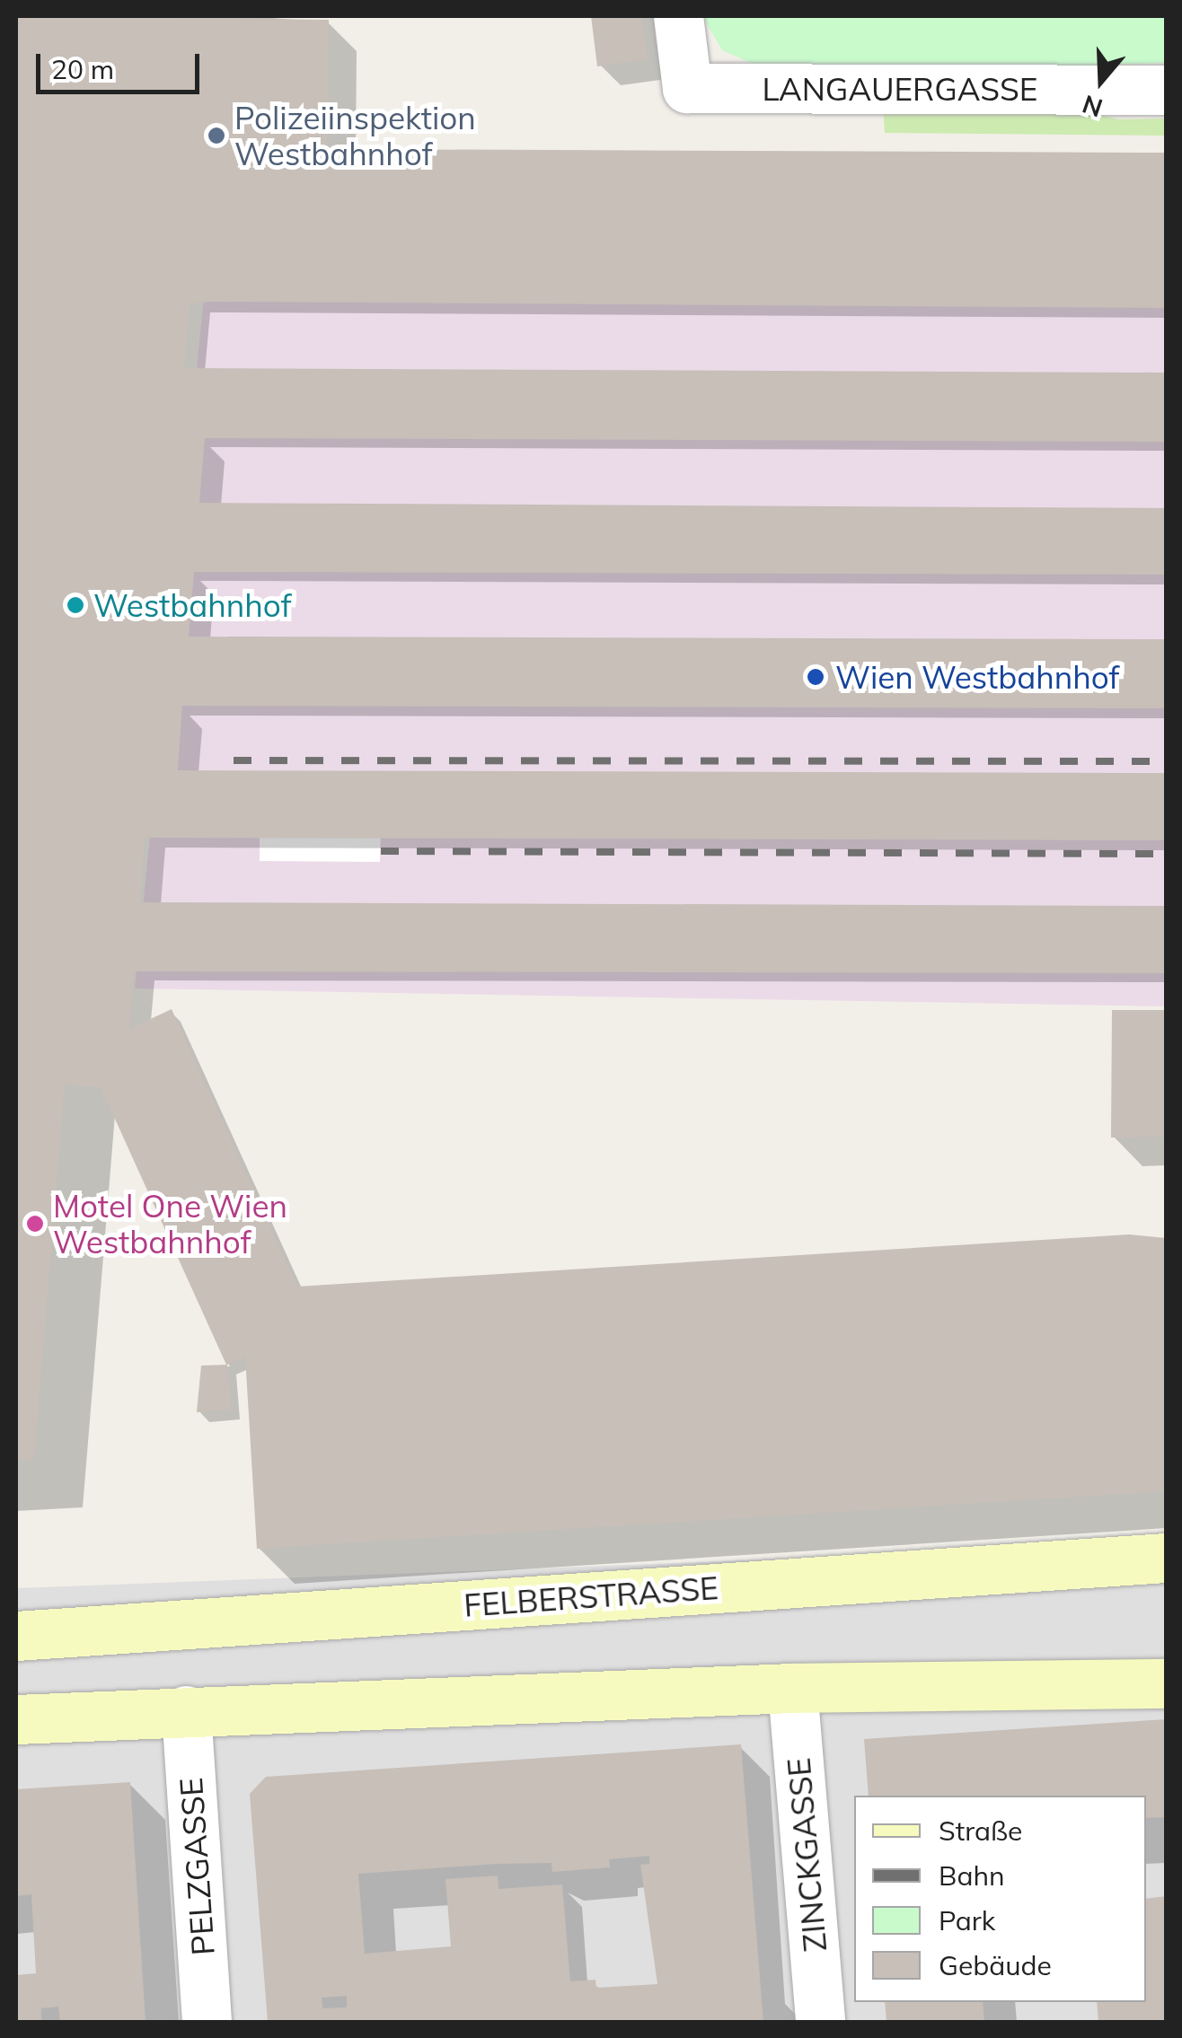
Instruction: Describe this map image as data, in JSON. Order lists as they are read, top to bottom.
{
  "streets": {
    "main road": ["FELBERSTRASSE"],
    "street": ["LANGAUERGASSE", "ZINCKGASSE", "PELZGASSE"]
  },
  "places": [
    "Polizeiinspektion Westbahnhof",
    "Westbahnhof",
    "Wien Westbahnhof",
    "Motel One Wien Westbahnhof"
  ],
  "legend": [
    "Straße",
    "Bahn",
    "Park",
    "Gebäude"
  ],
  "scale_bar": "20 m",
  "north": "bottom"
}
